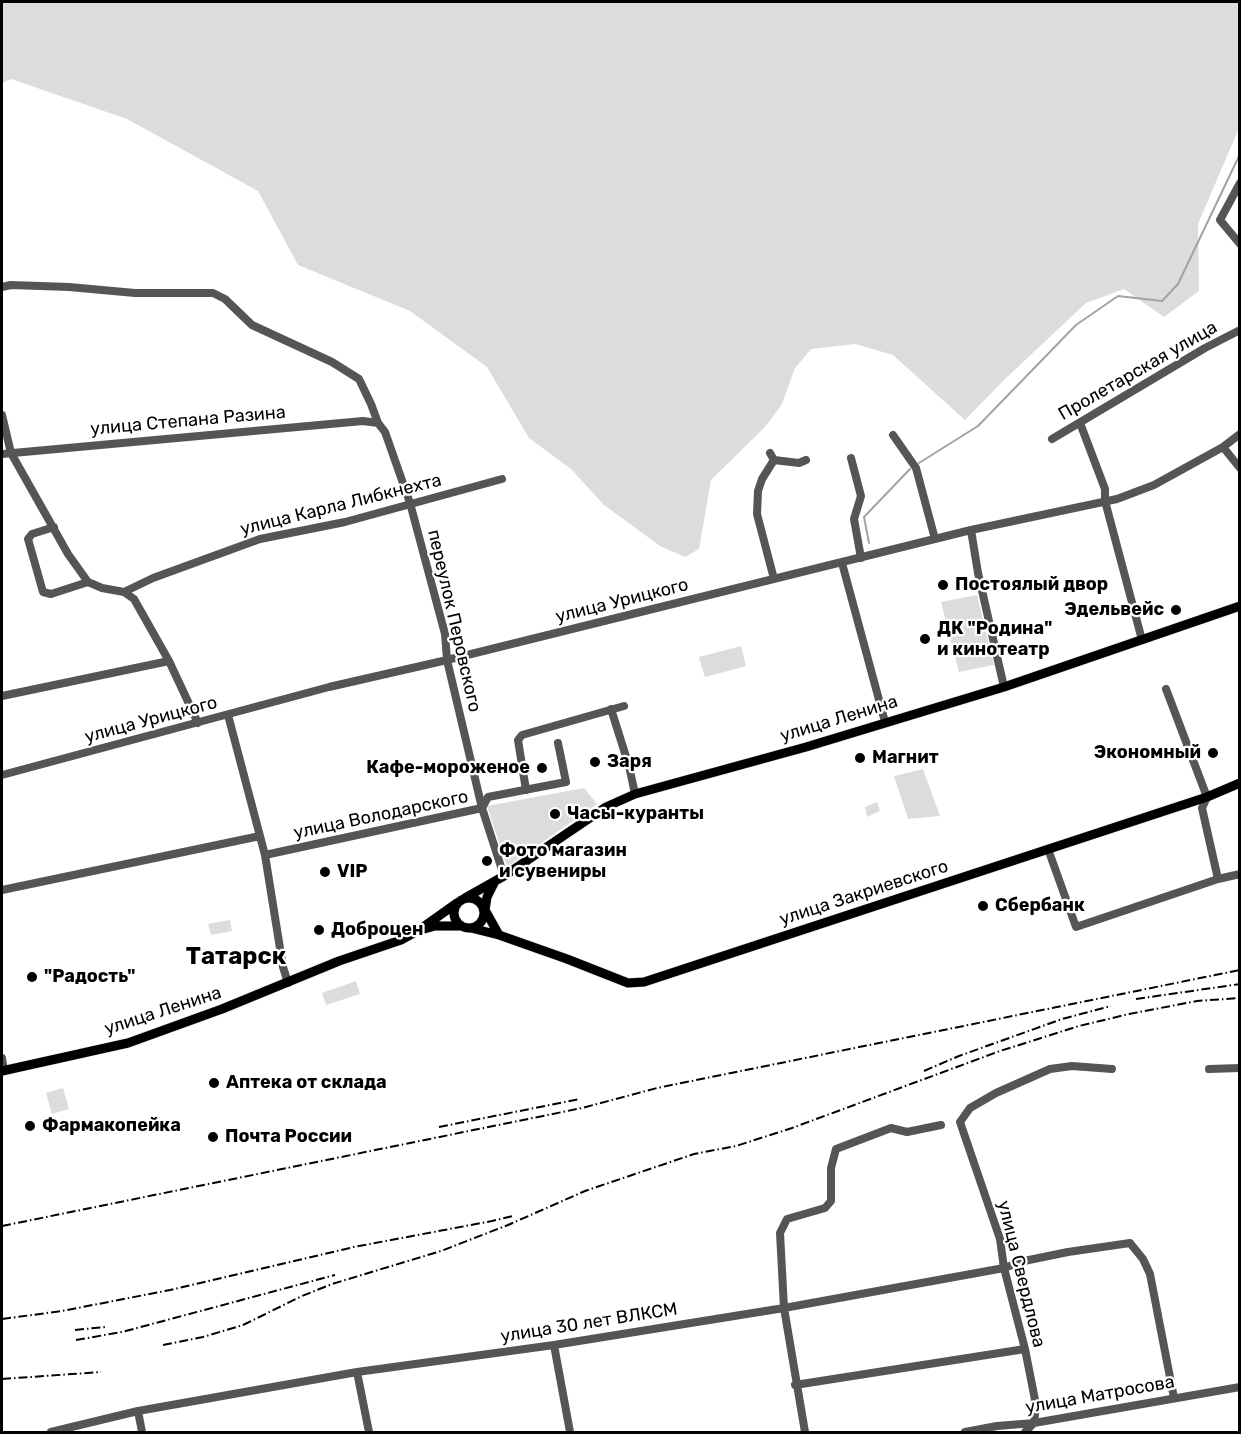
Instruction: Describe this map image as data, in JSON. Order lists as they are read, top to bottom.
{
  "streets": {
    "main road": ["улица Ленина", "улица Закриевского"],
    "street": [
      "Пролетарская улица",
      "улица Степана Разина",
      "улица Карла Либкнехта",
      "улица Урицкого",
      "переулок Перовского",
      "улица Володарского",
      "улица Свердлова",
      "улица 30 лет ВЛКСМ",
      "улица Матросова"
    ]
  },
  "crossings": [
    ["улица Степана Разина", "переулок Перовского"],
    ["улица Карла Либкнехта", "переулок Перовского"],
    ["улица Урицкого", "переулок Перовского"],
    ["переулок Перовского", "улица Ленина"],
    ["переулок Перовского", "улица Володарского"],
    ["улица Ленина", "улица Закриевского"],
    ["улица Свердлова", "улица 30 лет ВЛКСМ"],
    ["улица Свердлова", "улица Матросова"],
    ["улица 30 лет ВЛКСМ", "улица Матросова"]
  ],
  "districts": ["Татарск"],
  "places": [
    "Постоялый двор",
    "Эдельвейс",
    "ДК \"Родина\" и кинотеатр",
    "Экономный",
    "Магнит",
    "Заря",
    "Кафе-мороженое",
    "Часы-куранты",
    "Фото магазин и сувениры",
    "VIP",
    "Сбербанк",
    "Доброцен",
    "\"Радость\"",
    "Аптека от склада",
    "Фармакопейка",
    "Почта России"
  ]
}
